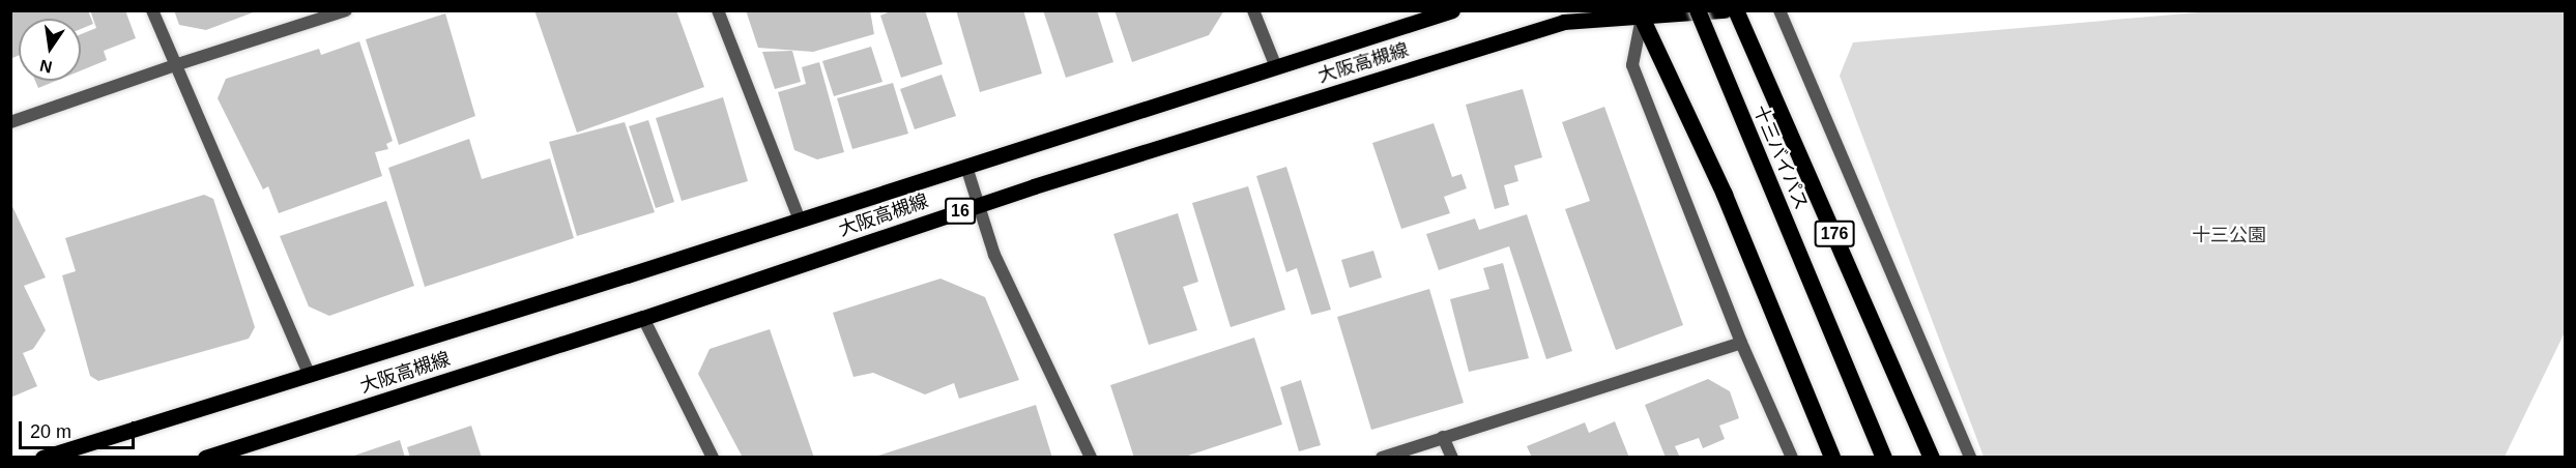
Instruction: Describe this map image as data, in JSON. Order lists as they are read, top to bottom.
{
  "streets": {
    "highway": ["十三バイパス", "176"],
    "main road": ["大阪高槻線", "16"]
  },
  "parks": ["十三公園"],
  "scale_bar": "20 m",
  "north": "bottom"
}
